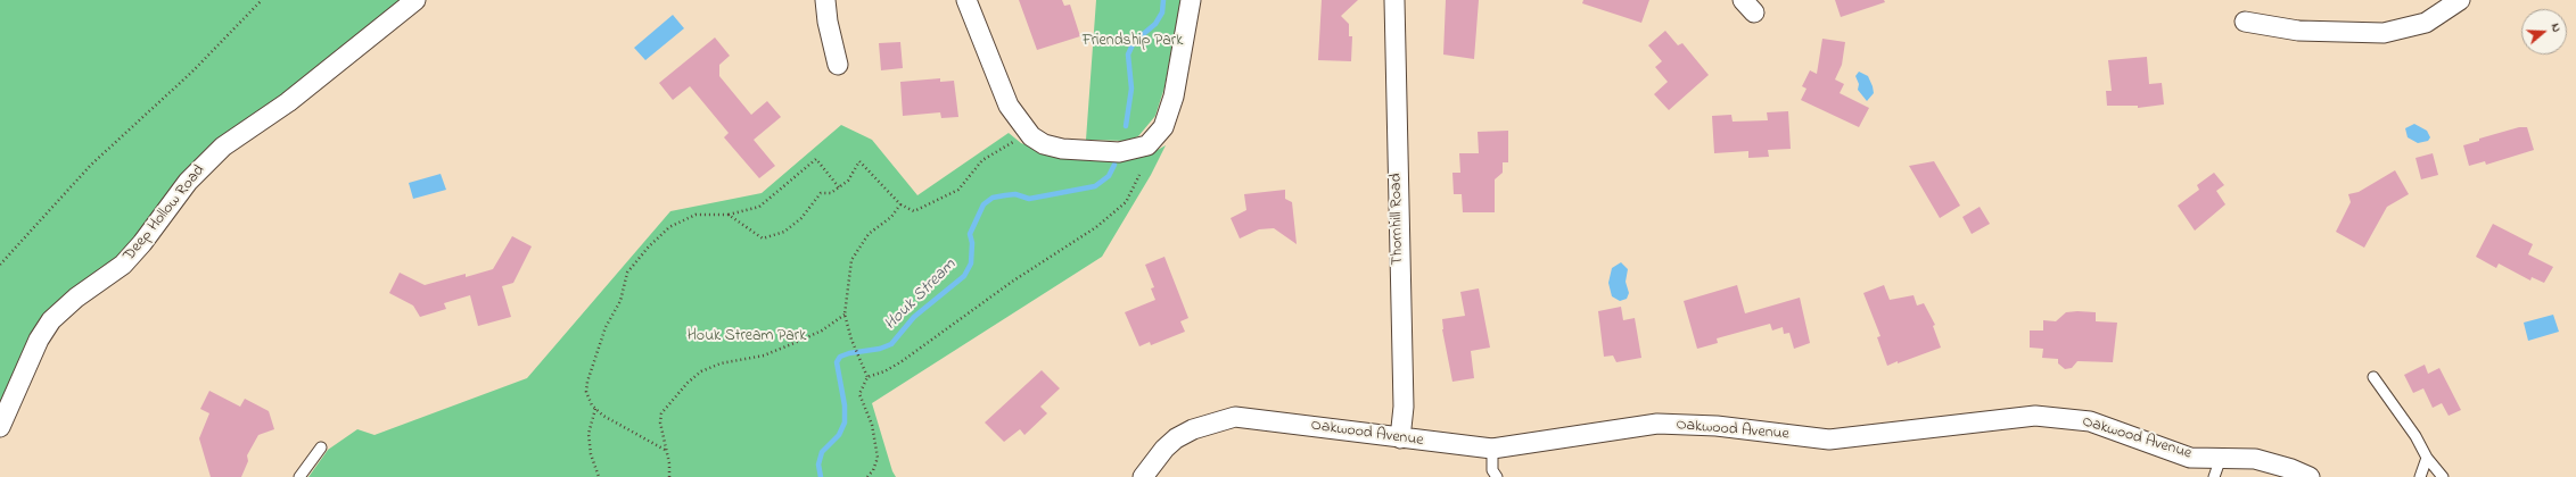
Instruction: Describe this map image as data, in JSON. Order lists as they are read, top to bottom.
{
  "streets": {
    "street": ["Deep Hollow Road", "Thornhill Road", "Oakwood Avenue"]
  },
  "crossings": [
    ["Thornhill Road", "Oakwood Avenue"]
  ],
  "water": ["Houk Stream"],
  "parks": ["Friendship Park", "Houk Stream Park"],
  "north": "right"
}
